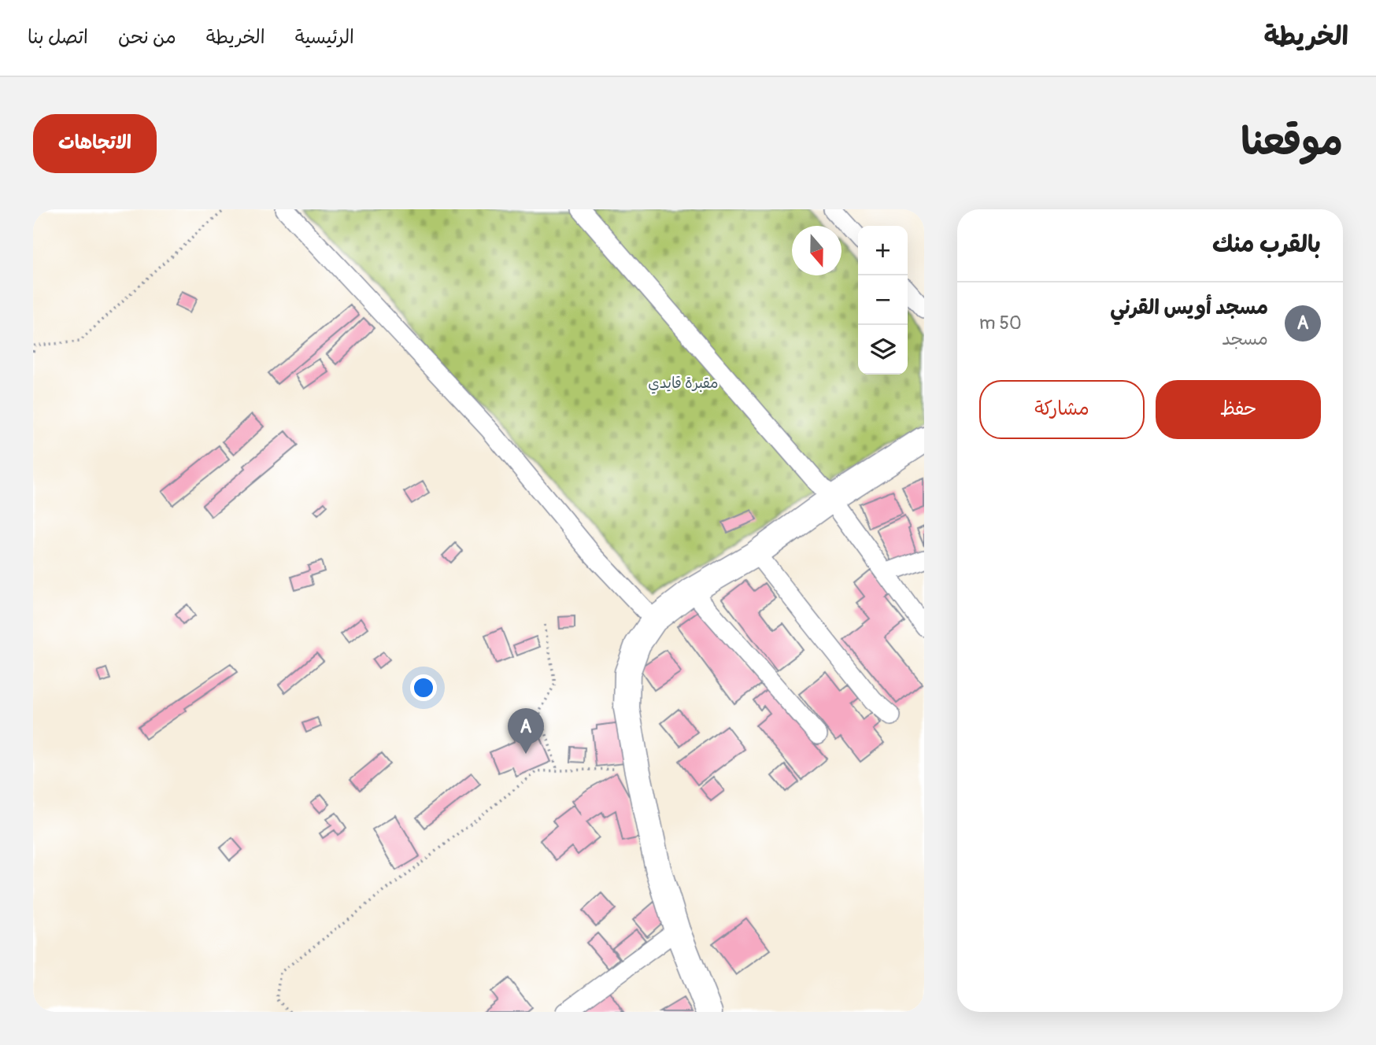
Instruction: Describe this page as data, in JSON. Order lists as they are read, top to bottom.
{
  "parks": ["مقبرة قايدي"],
  "north": "bottom",
  "page": {
    "header": "الخريطة",
    "nav": [
      "الرئيسية",
      "الخريطة",
      "من نحن",
      "اتصل بنا"
    ],
    "title": "موقعنا",
    "buttons": [
      "الاتجاهات",
      ["حفظ", "مشاركة"]
    ],
    "heading": "بالقرب منك",
    "map_buttons": ["+", "−"],
    "list": [
      {
        "mark": "A",
        "name": "مسجد أويس القرني",
        "note": "مسجد",
        "value": "50 m"
      }
    ],
    "pins": "A"
  }
}
